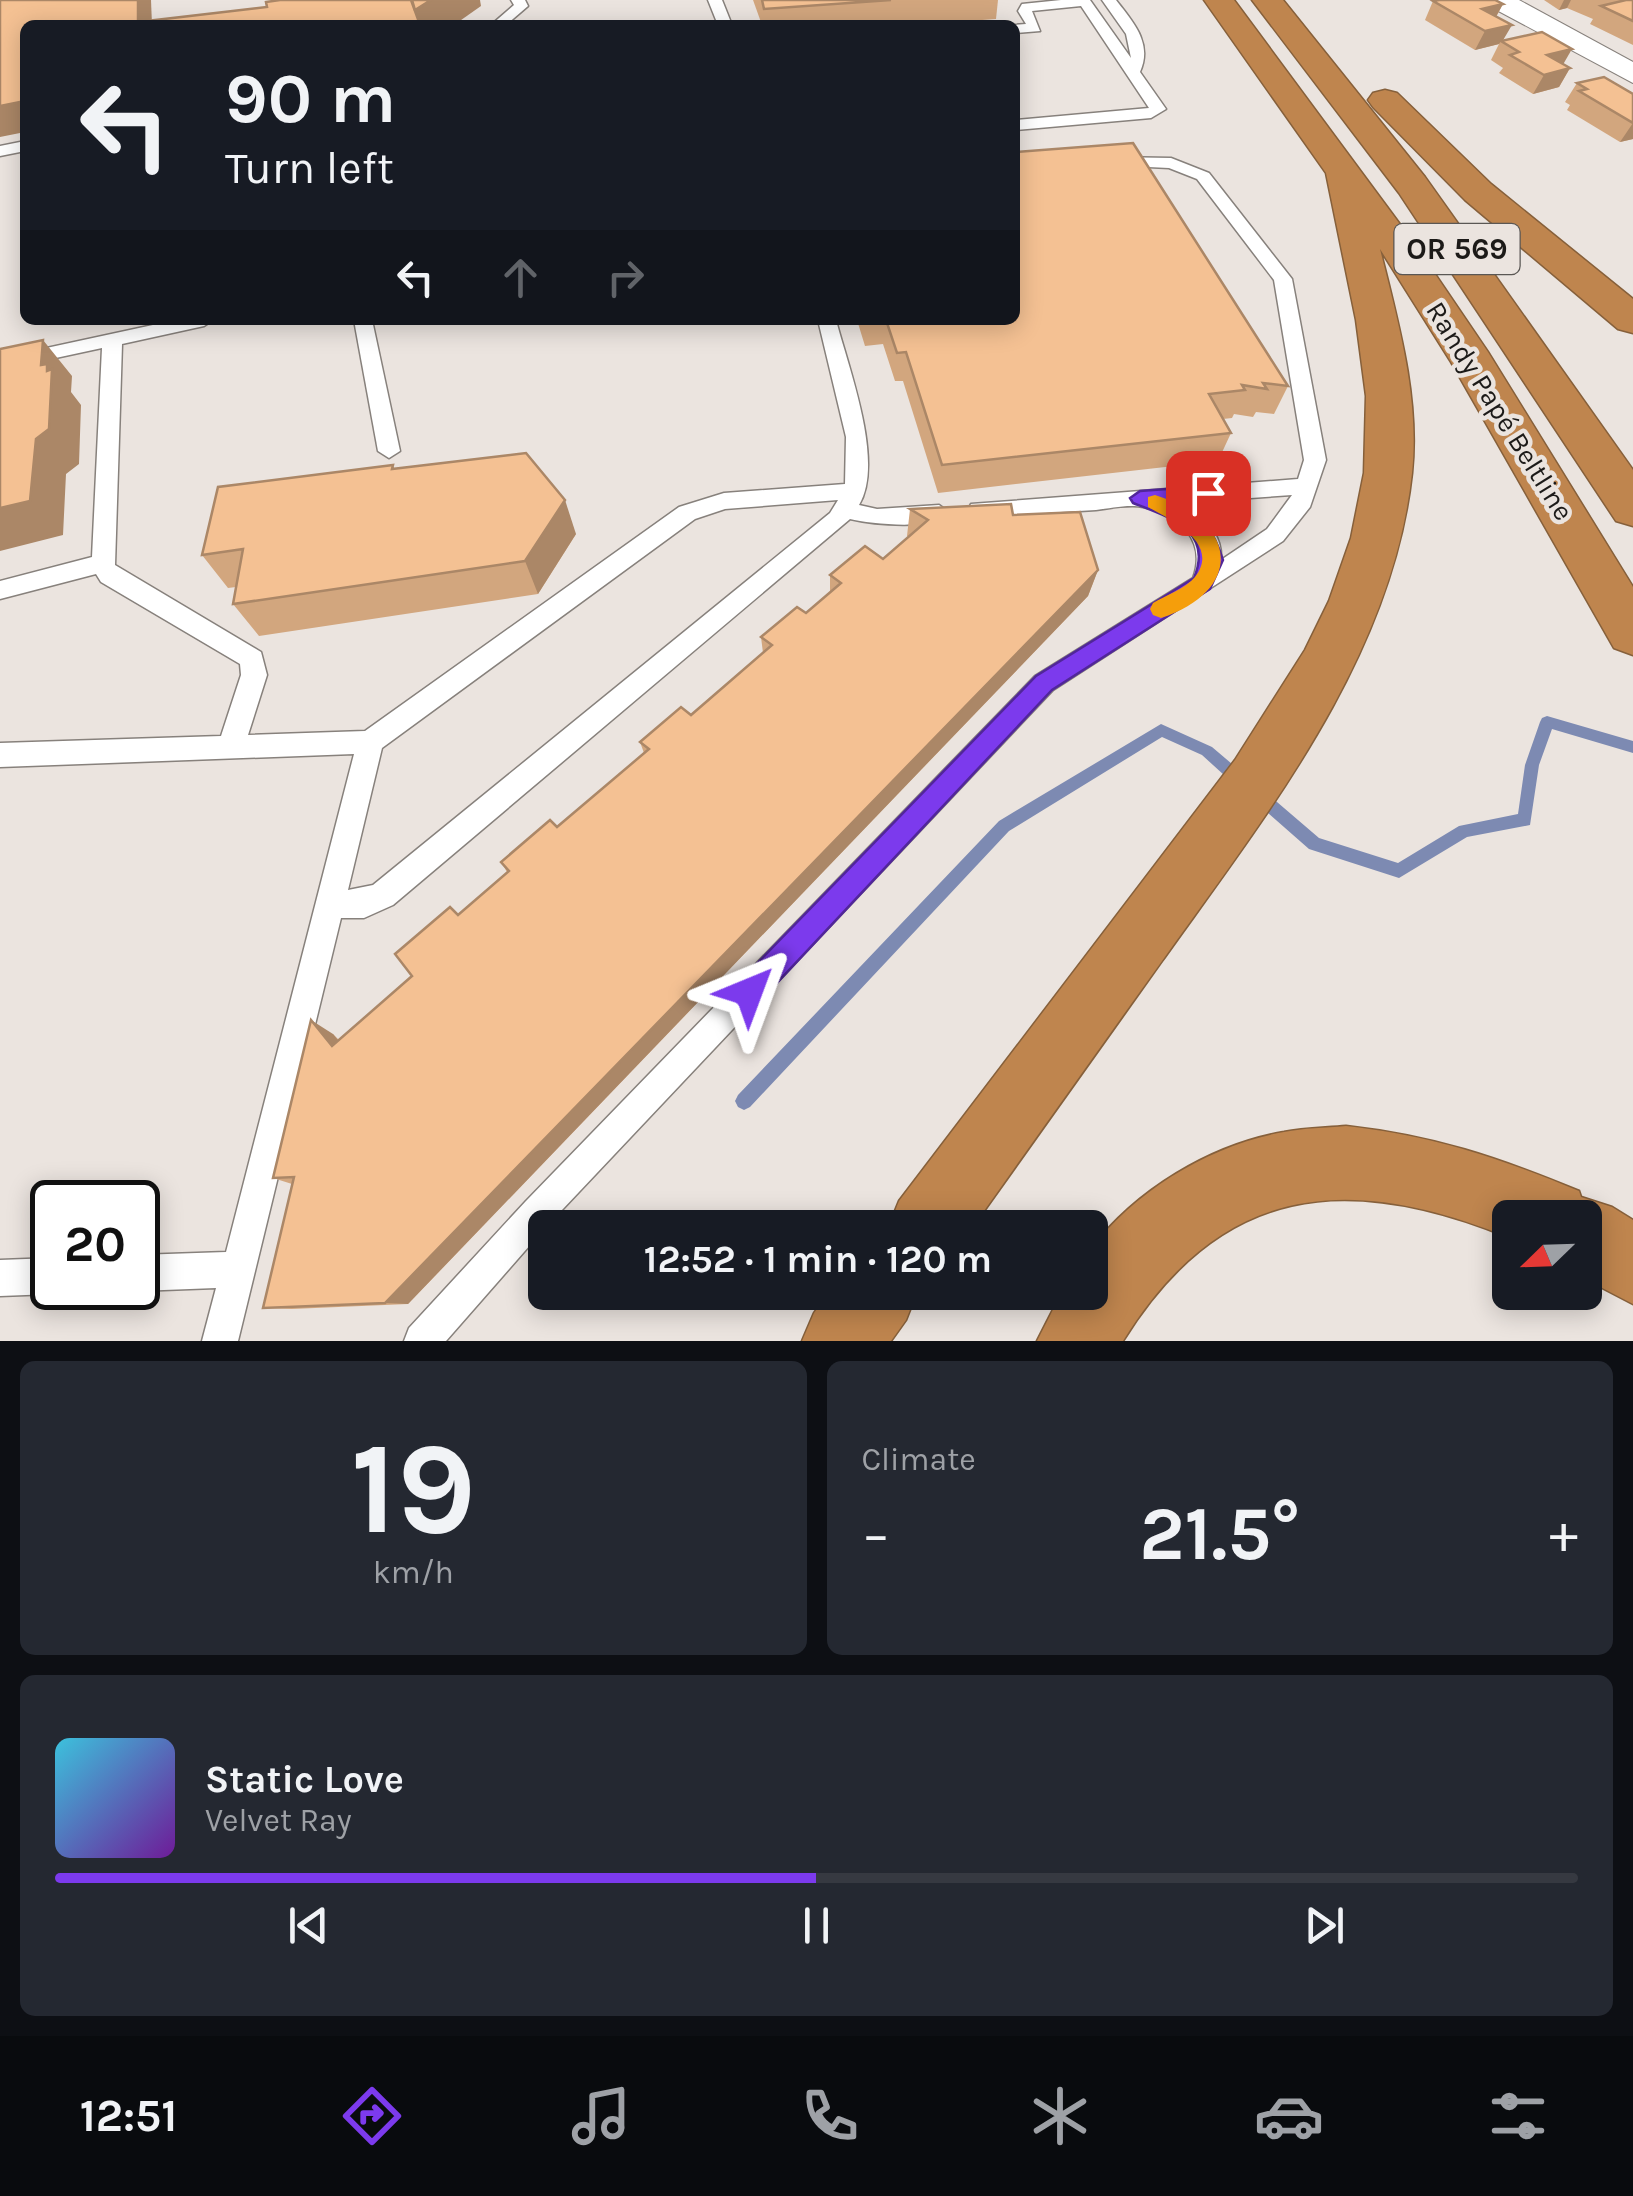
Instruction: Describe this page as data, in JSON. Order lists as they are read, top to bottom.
{
  "streets": {
    "highway": ["OR 569", "Randy Papé Beltline"]
  },
  "north": "bottom left",
  "page": {
    "turn": ["90 m", "Turn left"],
    "limit": "20",
    "trip": "12:52 · 1 min · 120 m",
    "tile": [
      ["19", "km/h"],
      "Climate"
    ],
    "heat": ["−", "21.5°", "+"],
    "song": ["Static Love", "Velvet Ray"],
    "tabs": "12:51"
  }
}
